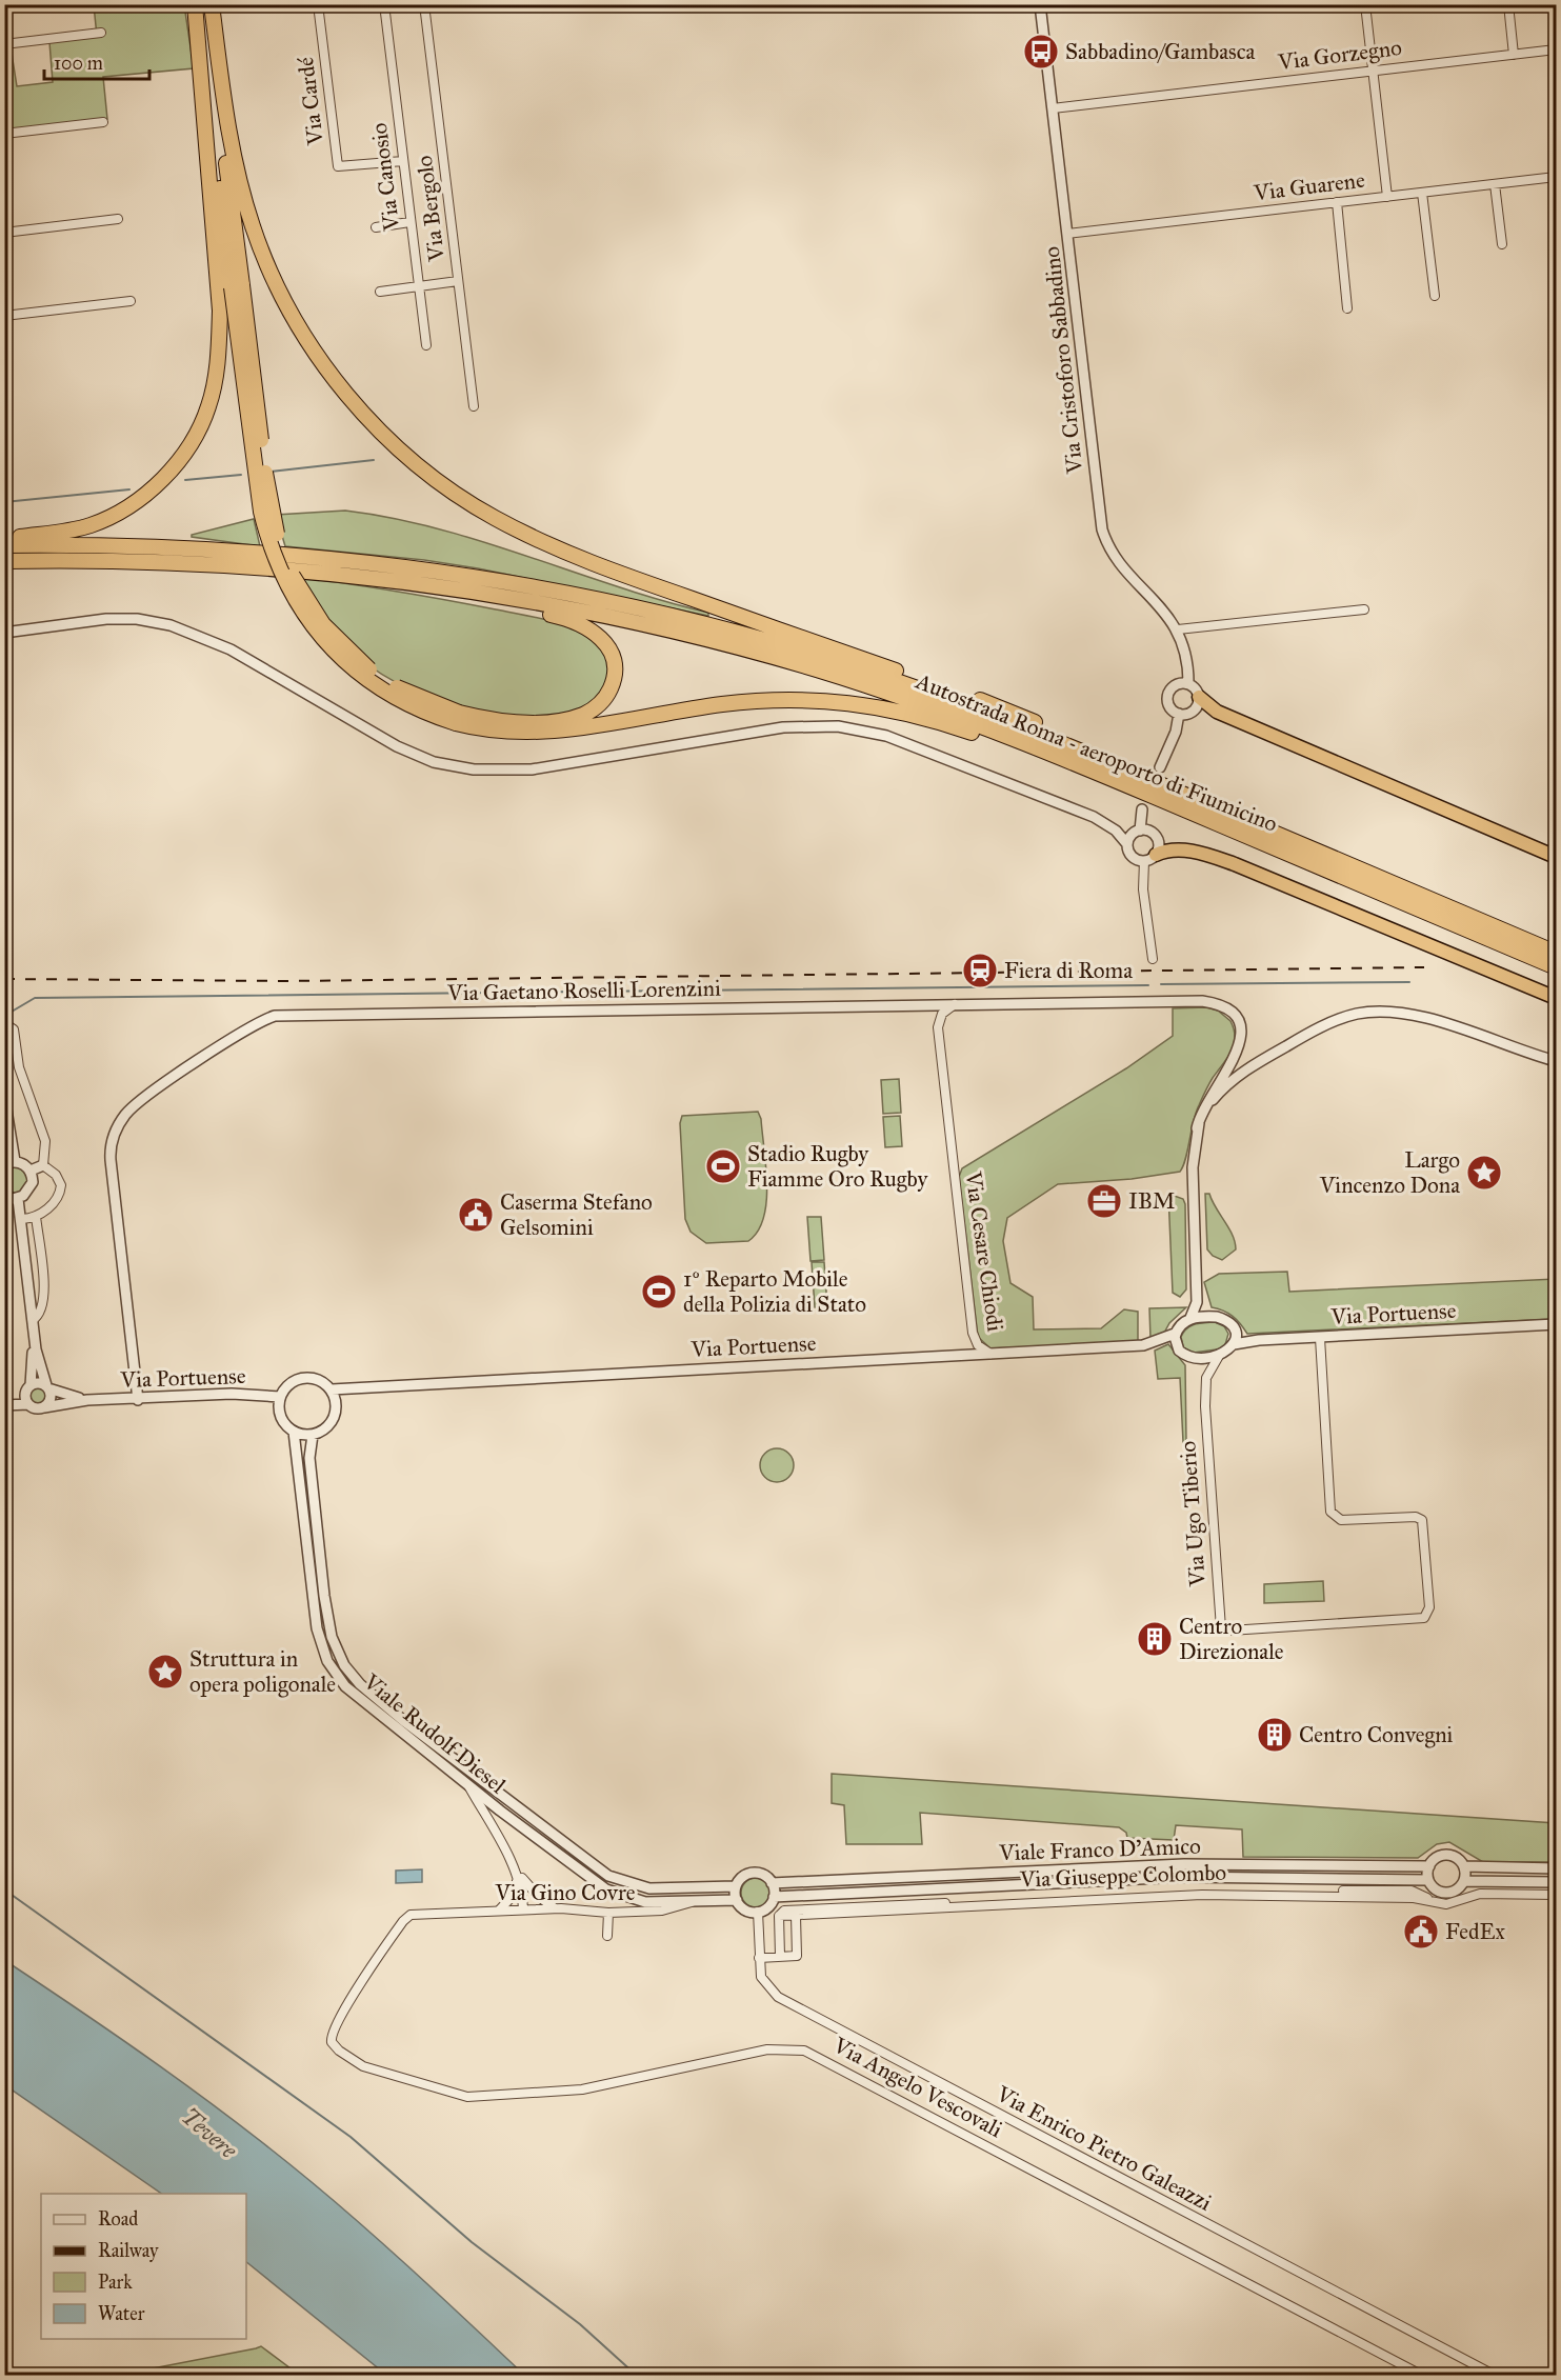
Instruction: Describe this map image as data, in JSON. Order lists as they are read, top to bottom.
{
  "streets": {
    "highway": ["Autostrada Roma - aeroporto di Fiumicino"],
    "street": [
      "Via Gorzegno",
      "Via Cardé",
      "Via Canosio",
      "Via Guarene",
      "Via Bergolo",
      "Via Cristoforo Sabbadino",
      "Via Gaetano Roselli Lorenzini",
      "Via Cesare Chiodi",
      "Via Portuense",
      "Via Ugo Tiberio",
      "Viale Rudolf Diesel",
      "Viale Franco D'Amico",
      "Via Giuseppe Colombo",
      "Via Gino Covre",
      "Via Angelo Vescovali",
      "Via Enrico Pietro Galeazzi"
    ]
  },
  "crossings": [
    ["Via Gorzegno", "Via Cristoforo Sabbadino"],
    ["Via Cardé", "Via Canosio"],
    ["Via Guarene", "Via Cristoforo Sabbadino"],
    ["Via Gaetano Roselli Lorenzini", "Via Cesare Chiodi"],
    ["Via Gaetano Roselli Lorenzini", "Via Portuense"],
    ["Via Cesare Chiodi", "Via Portuense"],
    ["Via Portuense", "Via Ugo Tiberio"],
    ["Via Portuense", "Viale Rudolf Diesel"],
    ["Viale Rudolf Diesel", "Viale Franco D'Amico"],
    ["Viale Rudolf Diesel", "Via Gino Covre"],
    ["Viale Rudolf Diesel", "Via Enrico Pietro Galeazzi"],
    ["Viale Franco D'Amico", "Via Enrico Pietro Galeazzi"],
    ["Via Gino Covre", "Via Angelo Vescovali"]
  ],
  "water": ["Tevere"],
  "places": {
    "bus stop": ["Sabbadino/Gambasca"],
    "station": ["Fiera di Roma"],
    "sports": ["Stadio Rugby Fiamme Oro Rugby", "1º Reparto Mobile della Polizia di Stato"],
    "place": ["Largo Vincenzo Dona", "Struttura in opera poligonale"],
    "office": ["IBM"],
    "public building": ["Caserma Stefano Gelsomini", "FedEx"],
    "building": ["Centro Direzionale", "Centro Convegni"]
  },
  "legend": [
    "Road",
    "Railway",
    "Park",
    "Water"
  ],
  "scale_bar": "100 m"
}
